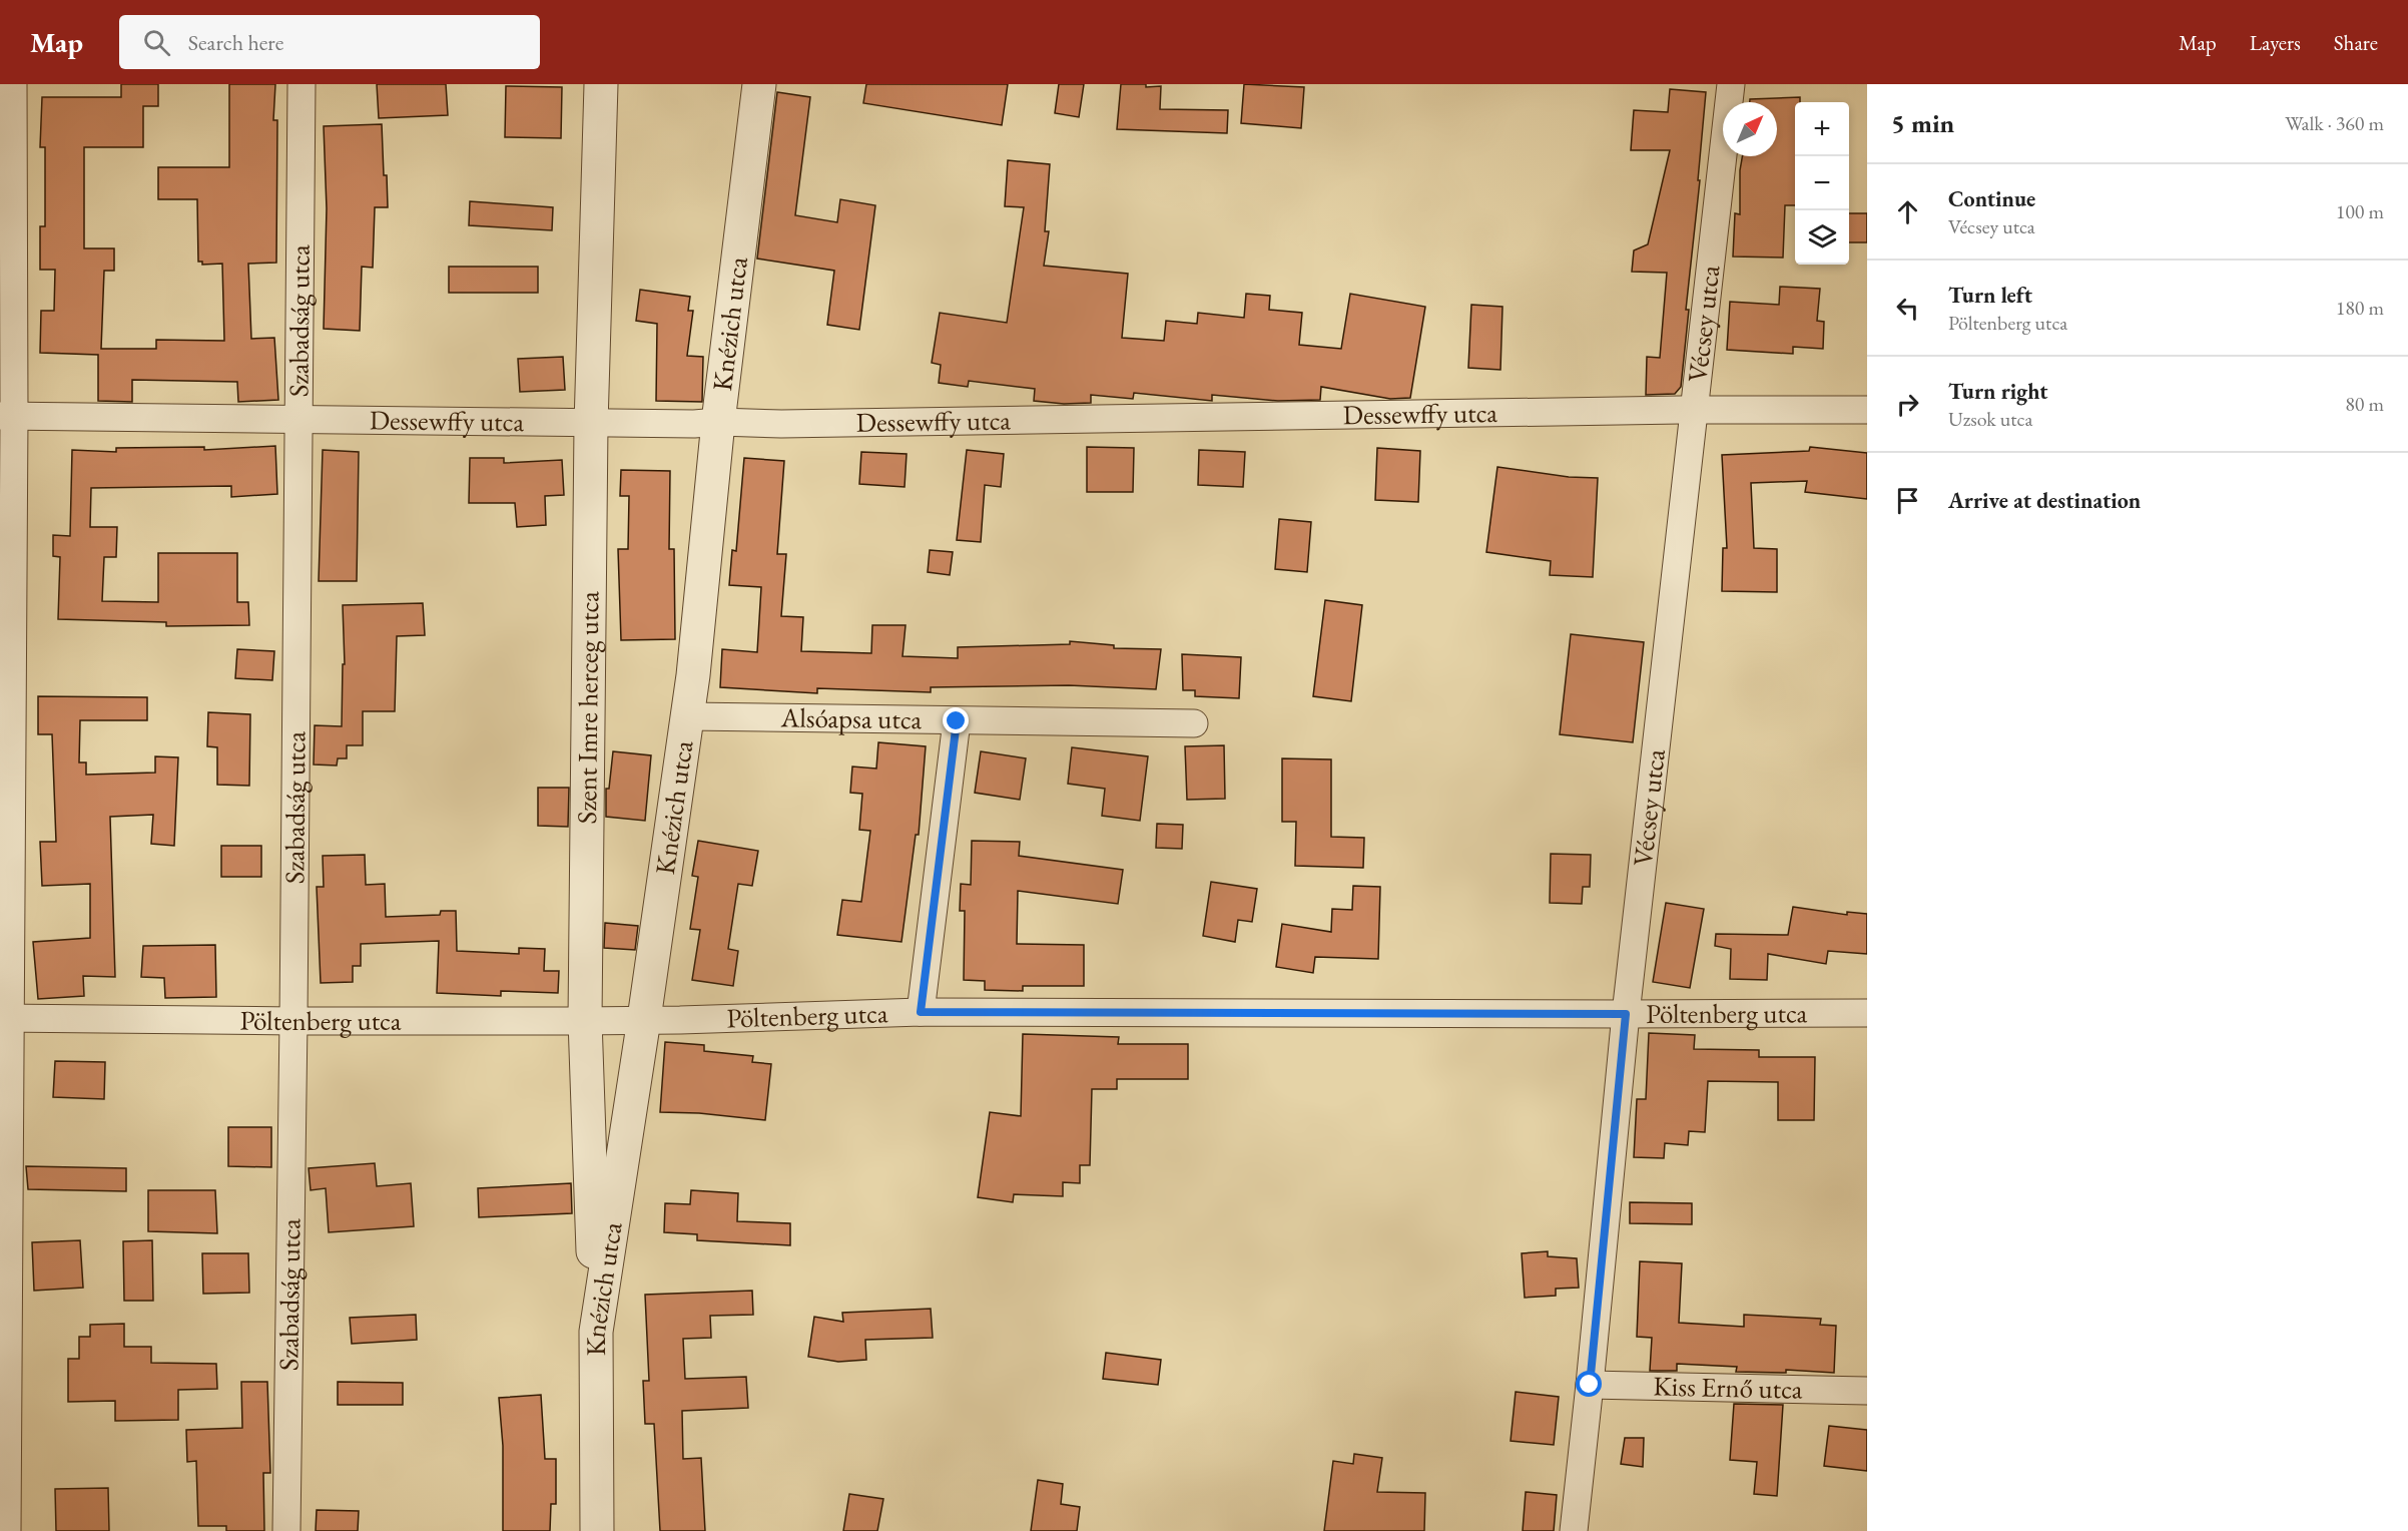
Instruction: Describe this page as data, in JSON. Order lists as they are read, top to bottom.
{
  "streets": {
    "street": [
      "Szabadság utca",
      "Vécsey utca",
      "Knézich utca",
      "Dessewffy utca",
      "Szent Imre herceg utca",
      "Alsóapsa utca",
      "Pöltenberg utca",
      "Kiss Ernő utca"
    ]
  },
  "crossings": [
    ["Szabadság utca", "Dessewffy utca"],
    ["Szabadság utca", "Pöltenberg utca"],
    ["Vécsey utca", "Dessewffy utca"],
    ["Vécsey utca", "Pöltenberg utca"],
    ["Vécsey utca", "Kiss Ernő utca"],
    ["Knézich utca", "Dessewffy utca"],
    ["Knézich utca", "Szent Imre herceg utca"],
    ["Knézich utca", "Alsóapsa utca"],
    ["Knézich utca", "Pöltenberg utca"],
    ["Dessewffy utca", "Szent Imre herceg utca"],
    ["Szent Imre herceg utca", "Pöltenberg utca"]
  ],
  "north": "top right",
  "page": {
    "header": "Map",
    "search": "Search here",
    "nav": ["Map", "Layers", "Share"],
    "heading": ["5 min", "Walk · 360 m"],
    "map_buttons": ["+", "−"],
    "list": [
      ["Continue", "Vécsey utca", "100 m"],
      ["Turn left", "Pöltenberg utca", "180 m"],
      ["Turn right", "Uzsok utca", "80 m"],
      "Arrive at destination"
    ]
  }
}
